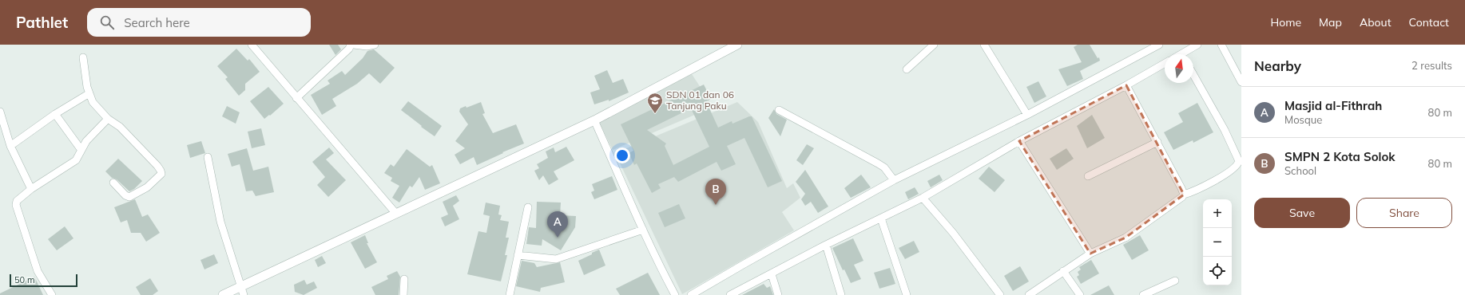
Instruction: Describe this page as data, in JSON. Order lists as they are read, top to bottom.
{
  "places": {
    "school or university": ["SDN 01 dan 06 Tanjung Paku"]
  },
  "scale_bar": "50 m",
  "north": "top",
  "page": {
    "header": "Pathlet",
    "search": "Search here",
    "nav": [
      "Home",
      "Map",
      "About",
      "Contact"
    ],
    "heading": ["Nearby", "2 results"],
    "list": [
      {
        "mark": "A",
        "name": "Masjid al-Fithrah",
        "note": "Mosque",
        "value": "80 m"
      },
      {
        "mark": "B",
        "name": "SMPN 2 Kota Solok",
        "note": "School",
        "value": "80 m"
      }
    ],
    "pins": ["B", "A"],
    "buttons": ["Save", "Share"],
    "map_buttons": ["+", "−"],
    "scale": "50 m"
  }
}
